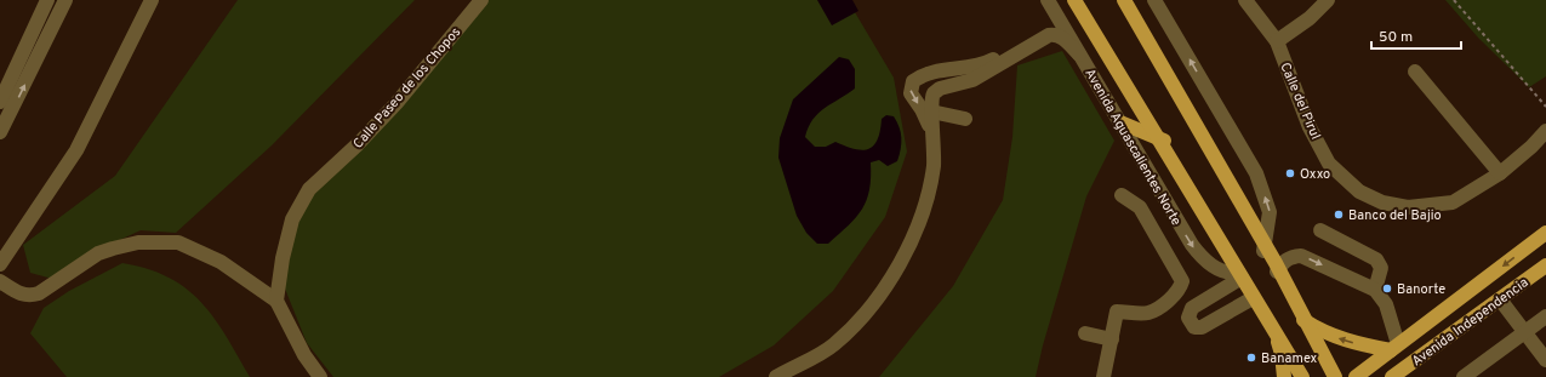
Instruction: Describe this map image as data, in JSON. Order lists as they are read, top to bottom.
{
  "streets": {
    "main road": ["Avenida Aguascalientes Norte", "Avenida Independencia"],
    "street": ["Calle Paseo de los Chopos", "Calle del Pirul"]
  },
  "places": [
    "Oxxo",
    "Banco del Bajio",
    "Banorte",
    "Banamex"
  ],
  "scale_bar": "50 m"
}
